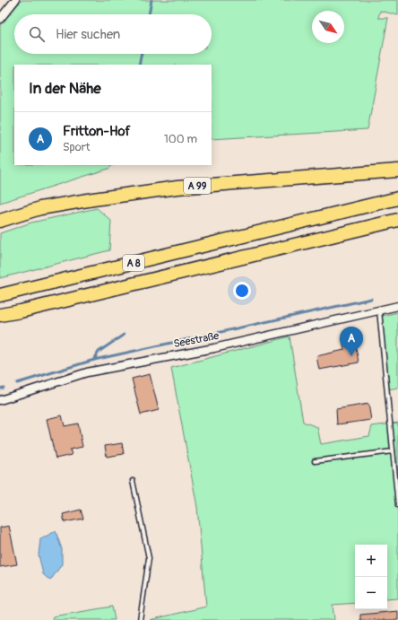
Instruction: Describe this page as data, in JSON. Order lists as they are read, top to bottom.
{
  "streets": {
    "highway": ["A 99", "A 8"],
    "street": ["Seestraße"]
  },
  "north": "bottom right",
  "page": {
    "search": "Hier suchen",
    "heading": "In der Nähe",
    "list": [
      {
        "mark": "A",
        "name": "Fritton-Hof",
        "note": "Sport",
        "value": "100 m"
      }
    ],
    "pins": "A",
    "map_buttons": ["+", "−"]
  }
}
